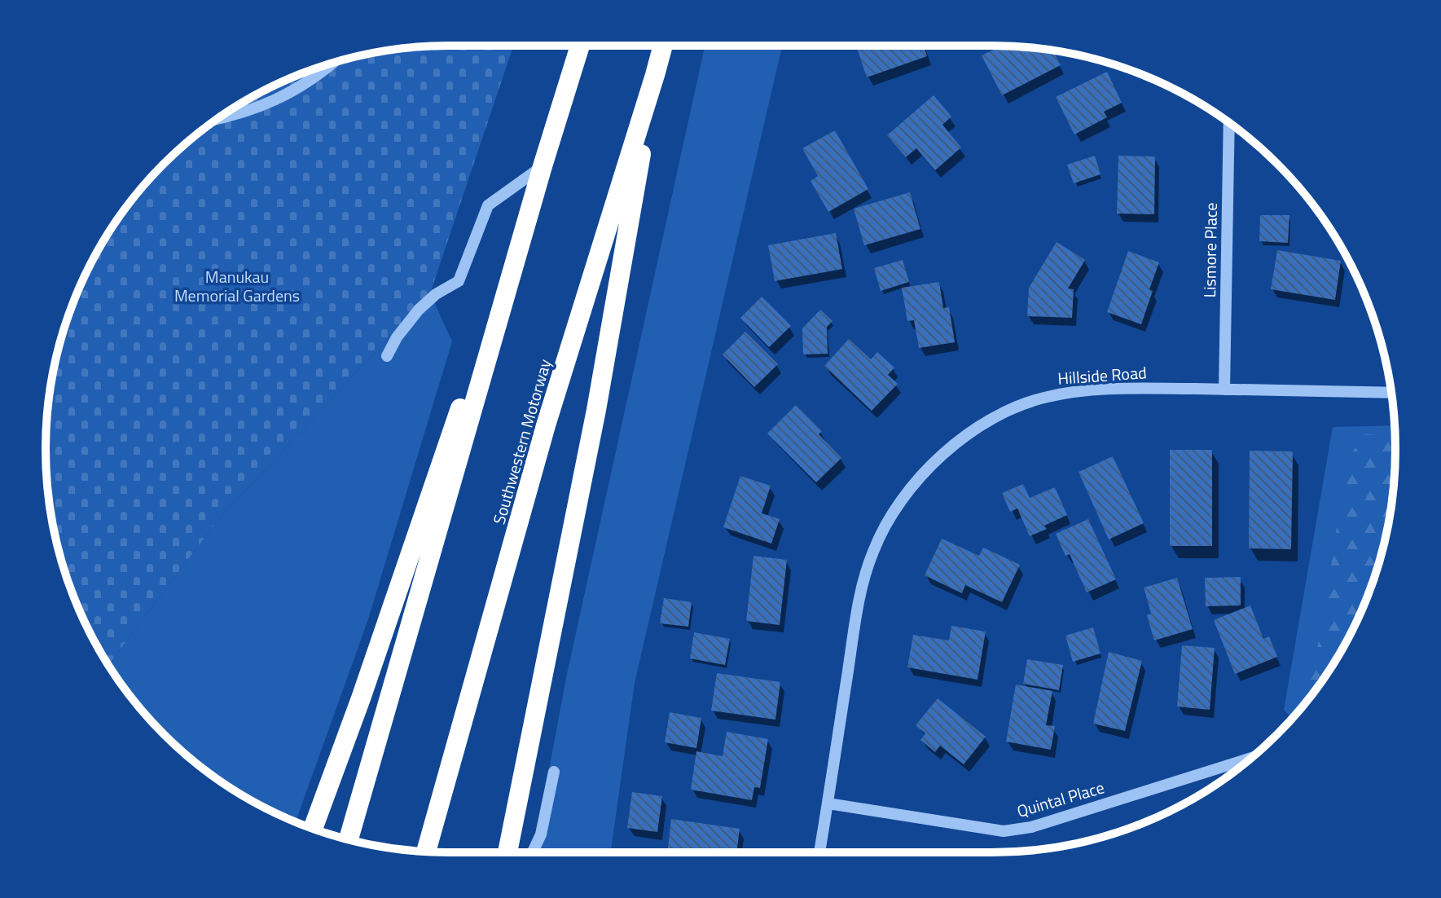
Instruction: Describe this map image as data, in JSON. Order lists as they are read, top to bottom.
{
  "streets": {
    "highway": ["Southwestern Motorway"],
    "street": ["Lismore Place", "Hillside Road", "Quintal Place"]
  },
  "crossings": [
    ["Lismore Place", "Hillside Road"],
    ["Hillside Road", "Quintal Place"]
  ],
  "parks": ["Manukau Memorial Gardens"]
}
